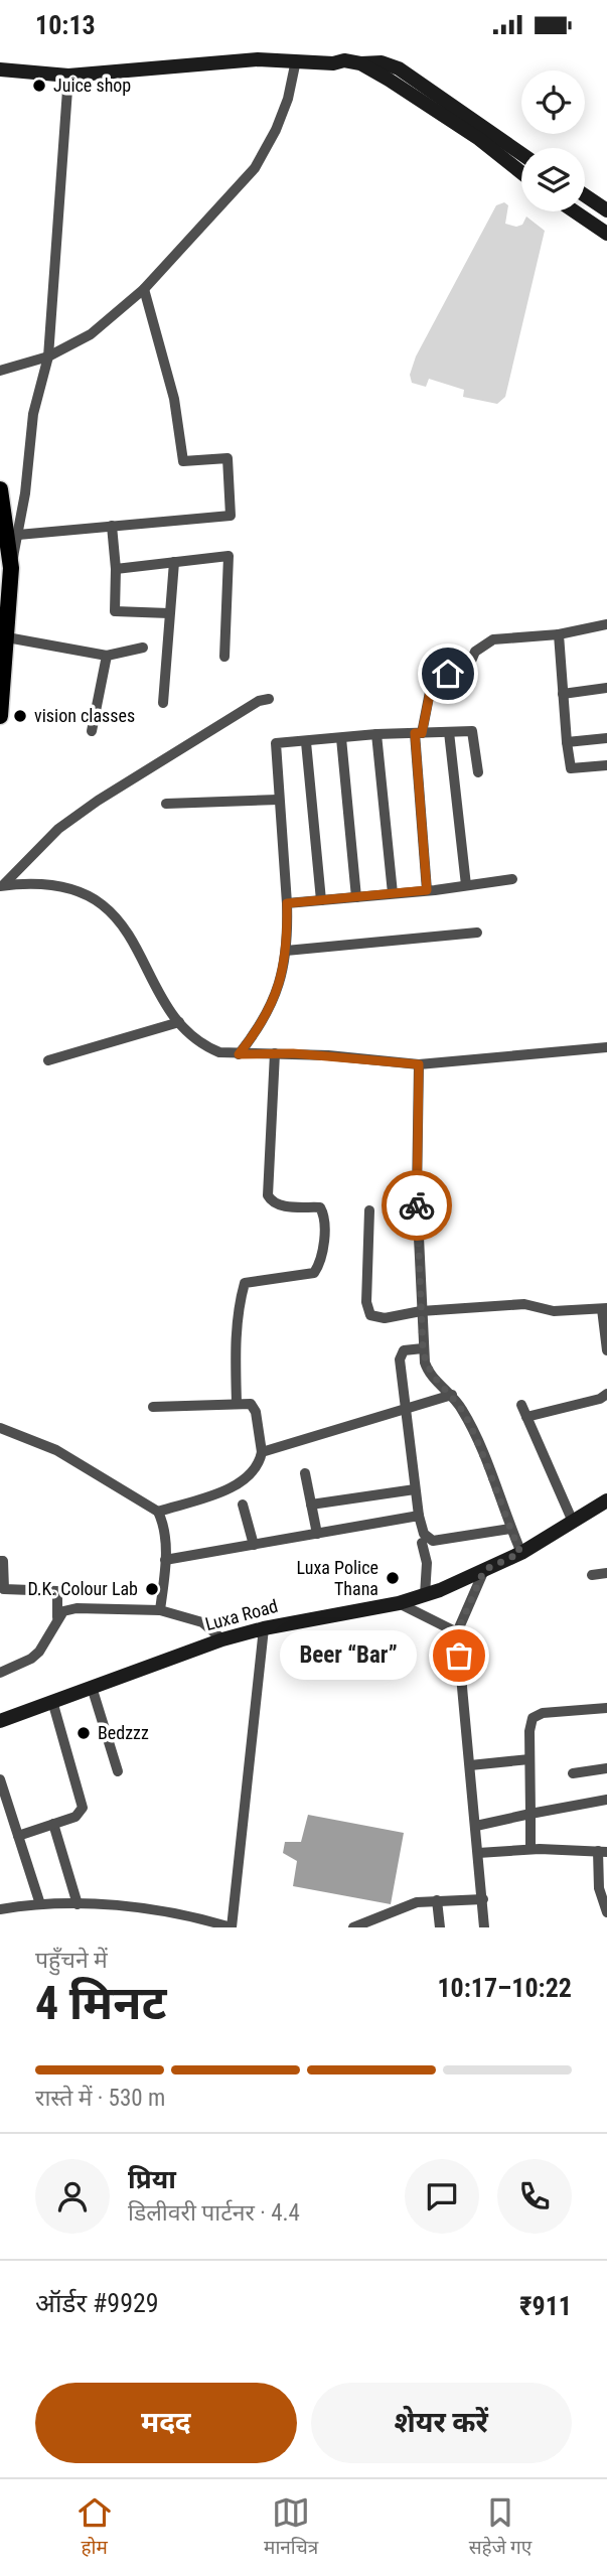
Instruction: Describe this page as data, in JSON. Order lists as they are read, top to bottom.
{
  "streets": {
    "street": ["Luxa Road"]
  },
  "places": [
    "Juice shop",
    "vision classes",
    "Luxa Police Thana",
    "D.K. Colour Lab",
    "Beer “Bar”",
    "Bedzzz"
  ],
  "page": {
    "status": "10:13",
    "bubble": "Beer “Bar”",
    "heading": ["4 मिनट", "पहुँचने में", "10:17–10:22"],
    "panel": [
      "प्रिया",
      "डिलीवरी पार्टनर · 4.4",
      "ऑर्डर #9929",
      "₹911"
    ],
    "bar": "रास्ते में · 530 m",
    "buttons": ["मदद", "शेयर करें"],
    "tabs": ["होम", "मानचित्र", "सहेजे गए"]
  }
}
